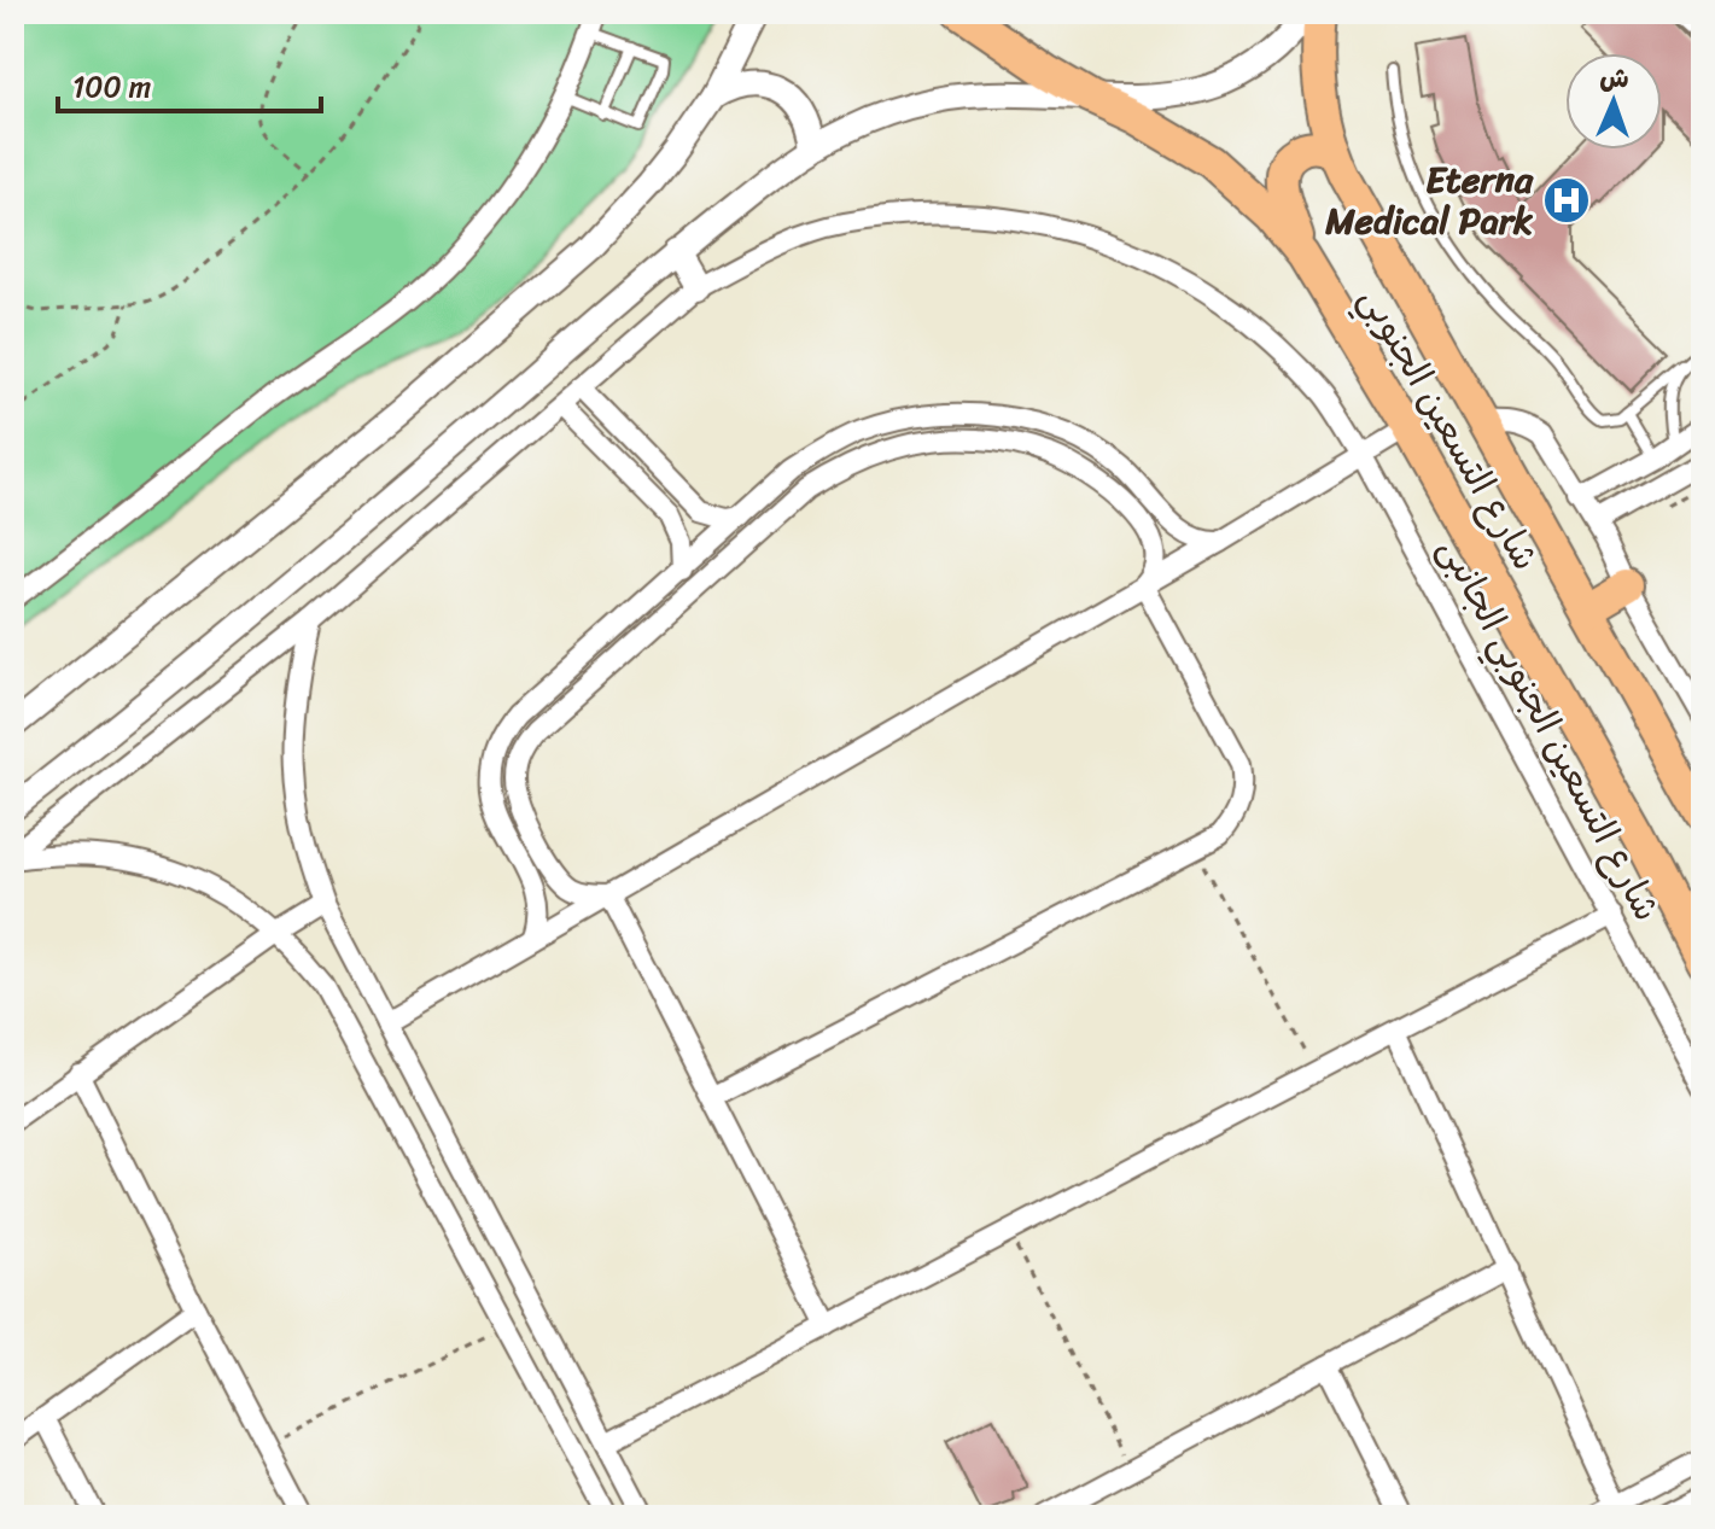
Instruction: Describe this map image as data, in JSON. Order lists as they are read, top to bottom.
{
  "streets": {
    "main road": ["شارع التسعين الجنوبي"],
    "street": ["شارع التسعين الجنوبي الجانبى"]
  },
  "places": {
    "hospital": ["Eterna Medical Park"]
  },
  "scale_bar": "100 m",
  "north": "top"
}
